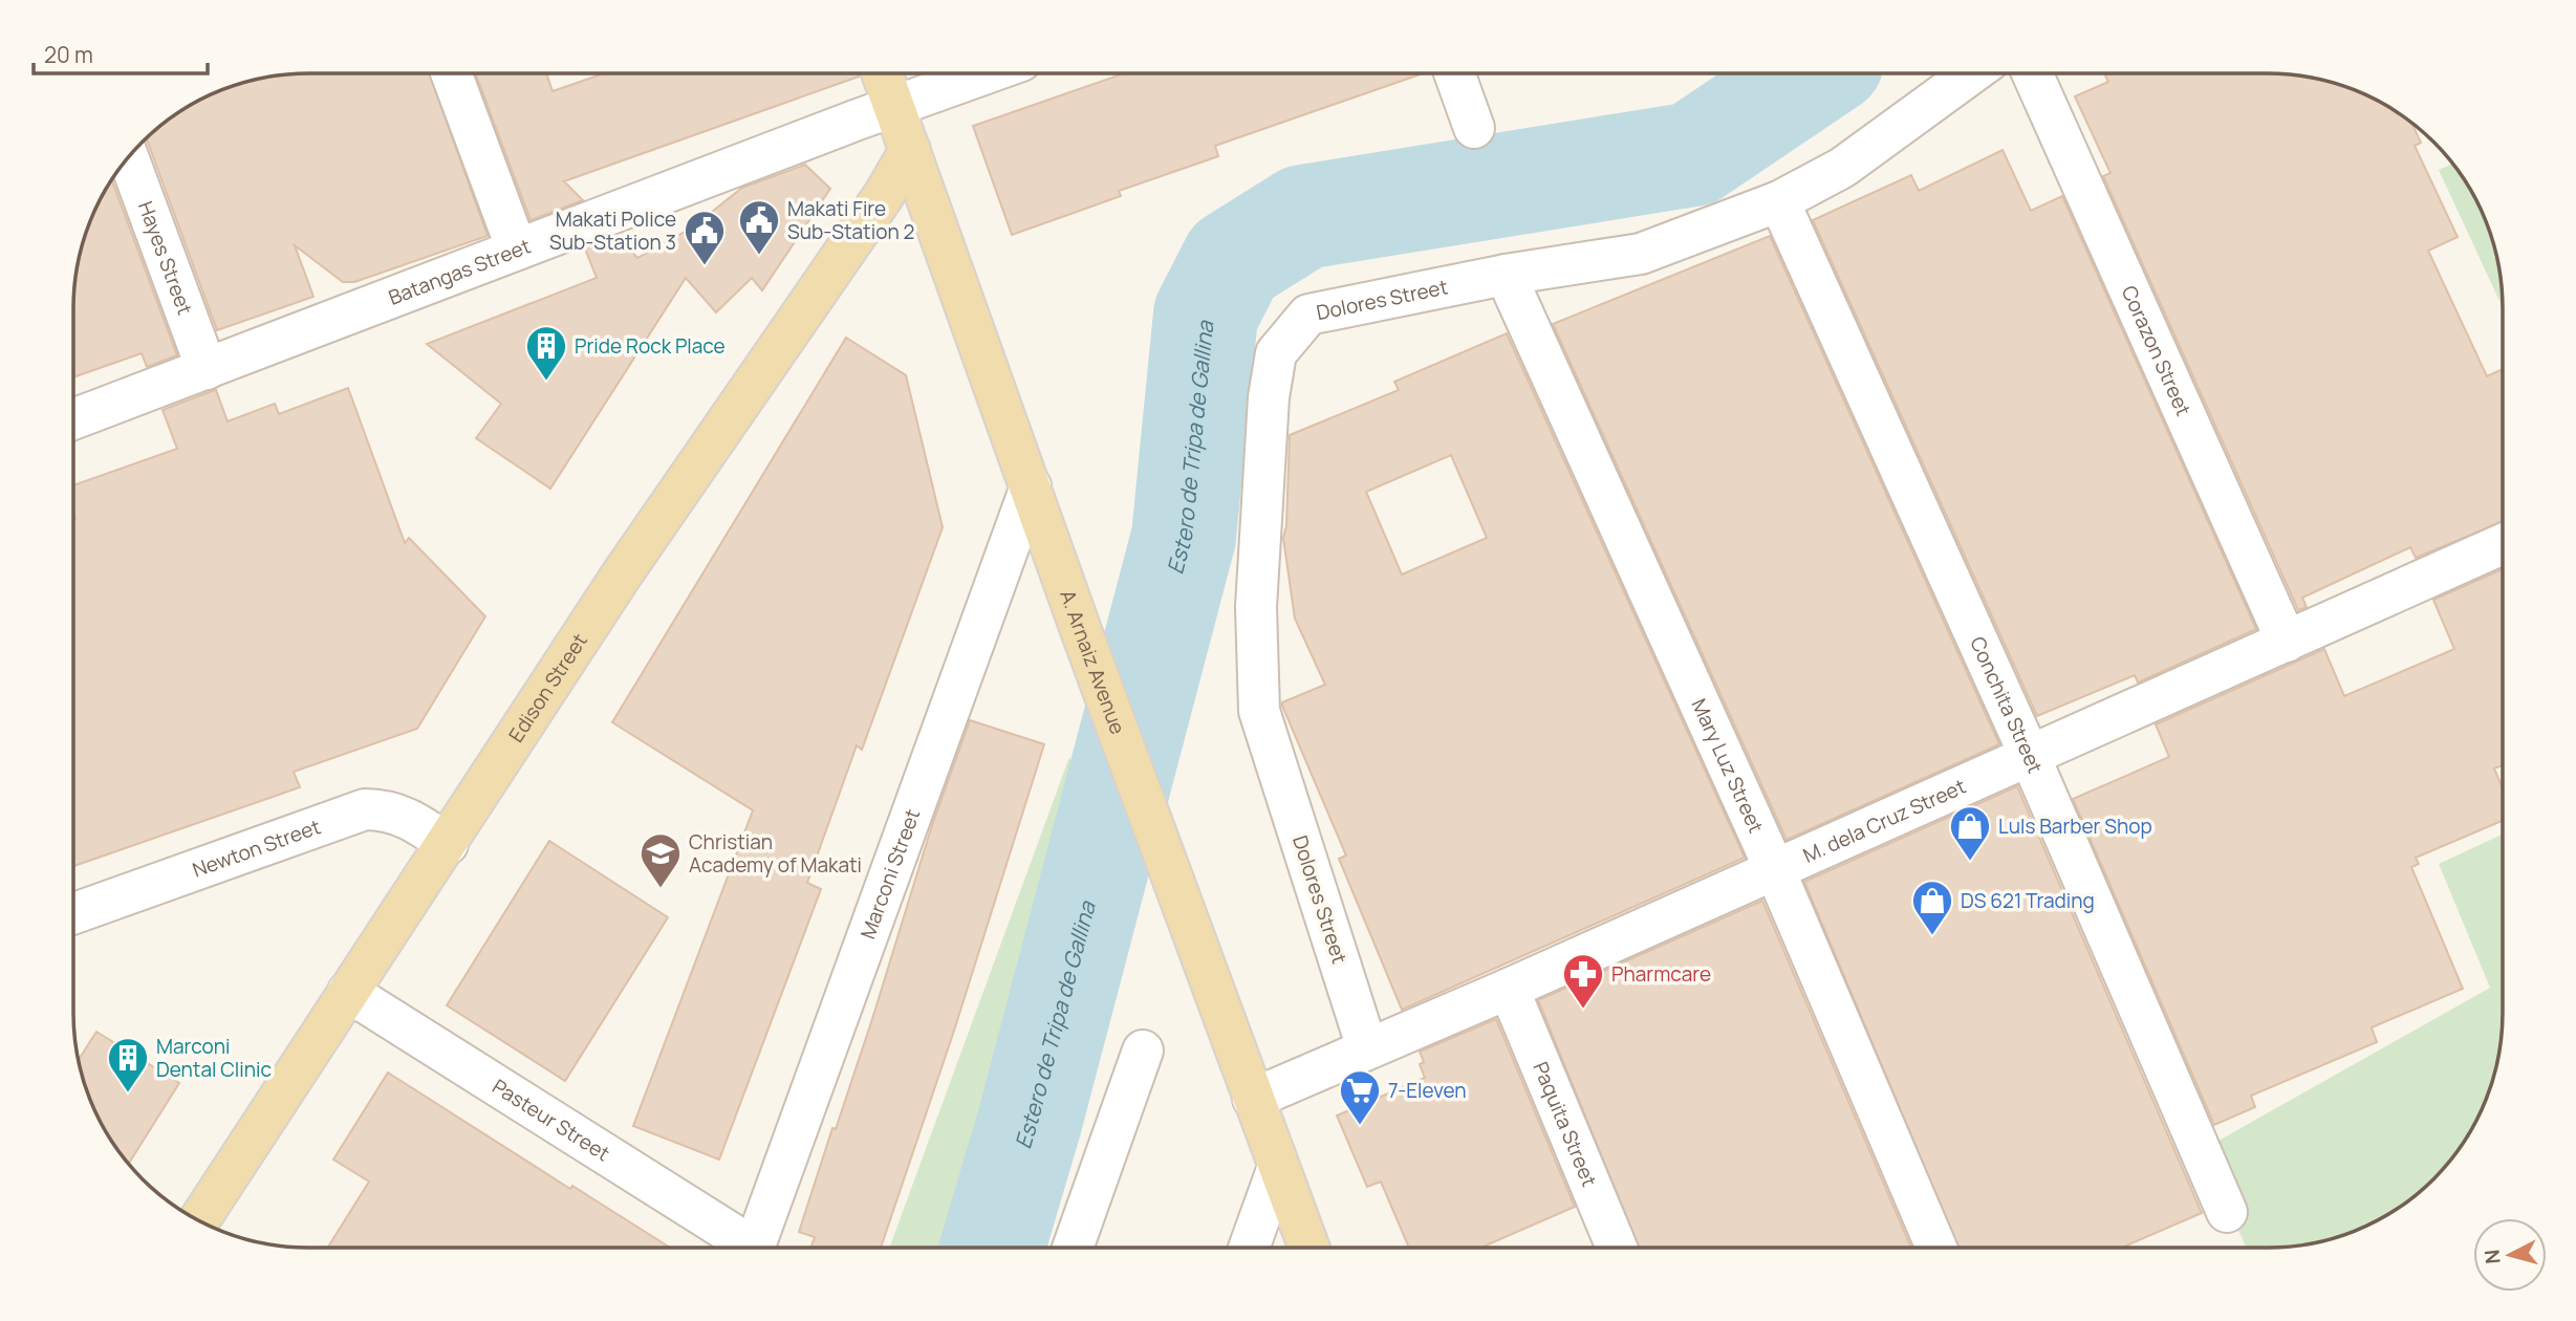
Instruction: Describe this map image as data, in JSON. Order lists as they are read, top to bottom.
{
  "streets": {
    "main road": ["A. Arnaiz Avenue", "Edison Street"],
    "street": [
      "Hayes Street",
      "Batangas Street",
      "Dolores Street",
      "Corazon Street",
      "Conchita Street",
      "Mary Luz Street",
      "M. dela Cruz Street",
      "Newton Street",
      "Marconi Street",
      "Pasteur Street",
      "Paquita Street"
    ]
  },
  "crossings": [
    ["Hayes Street", "Batangas Street"],
    ["Batangas Street", "A. Arnaiz Avenue"],
    ["Dolores Street", "Conchita Street"],
    ["Dolores Street", "Mary Luz Street"],
    ["Dolores Street", "M. dela Cruz Street"],
    ["Corazon Street", "M. dela Cruz Street"],
    ["A. Arnaiz Avenue", "Edison Street"],
    ["A. Arnaiz Avenue", "M. dela Cruz Street"],
    ["A. Arnaiz Avenue", "Marconi Street"],
    ["Edison Street", "Newton Street"],
    ["Edison Street", "Pasteur Street"],
    ["Conchita Street", "M. dela Cruz Street"],
    ["Mary Luz Street", "M. dela Cruz Street"],
    ["M. dela Cruz Street", "Paquita Street"]
  ],
  "water": ["Estero de Tripa de Gallina"],
  "places": {
    "public building": ["Makati Fire Sub-Station 2", "Makati Police Sub-Station 3"],
    "building": ["Pride Rock Place", "Marconi Dental Clinic"],
    "shop": ["LuIs Barber Shop", "DS 621 Trading"],
    "school or university": ["Christian Academy of Makati"],
    "pharmacy": ["Pharmcare"],
    "supermarket": ["7-Eleven"]
  },
  "scale_bar": "20 m",
  "north": "left"
}
